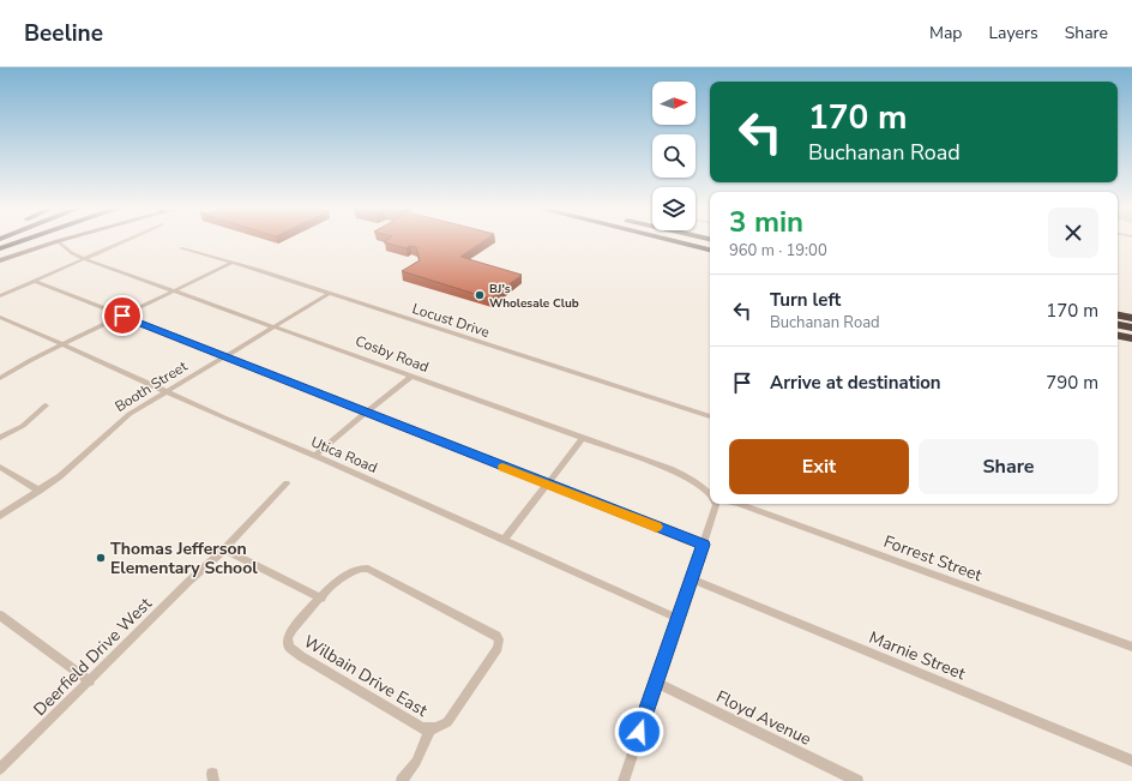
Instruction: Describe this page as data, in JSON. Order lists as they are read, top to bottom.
{
  "streets": {
    "street": [
      "Locust Drive",
      "Cosby Road",
      "Booth Street",
      "Utica Road",
      "Forrest Street",
      "Marnie Street",
      "Deerfield Drive West",
      "Wilbain Drive East",
      "Floyd Avenue"
    ]
  },
  "crossings": [
    ["Locust Drive", "Booth Street"],
    ["Cosby Road", "Booth Street"],
    ["Booth Street", "Utica Road"]
  ],
  "places": ["BJ's Wholesale Club", "Thomas Jefferson Elementary School"],
  "north": "right",
  "page": {
    "header": "Beeline",
    "nav": ["Map", "Layers", "Share"],
    "turn": ["170 m", "Buchanan Road"],
    "heading": ["3 min", "960 m · 19:00"],
    "list": [
      {
        "name": "Turn left",
        "note": "Buchanan Road",
        "value": "170 m"
      },
      {
        "name": "Arrive at destination",
        "value": "790 m"
      }
    ],
    "buttons": ["Exit", "Share"]
  }
}
